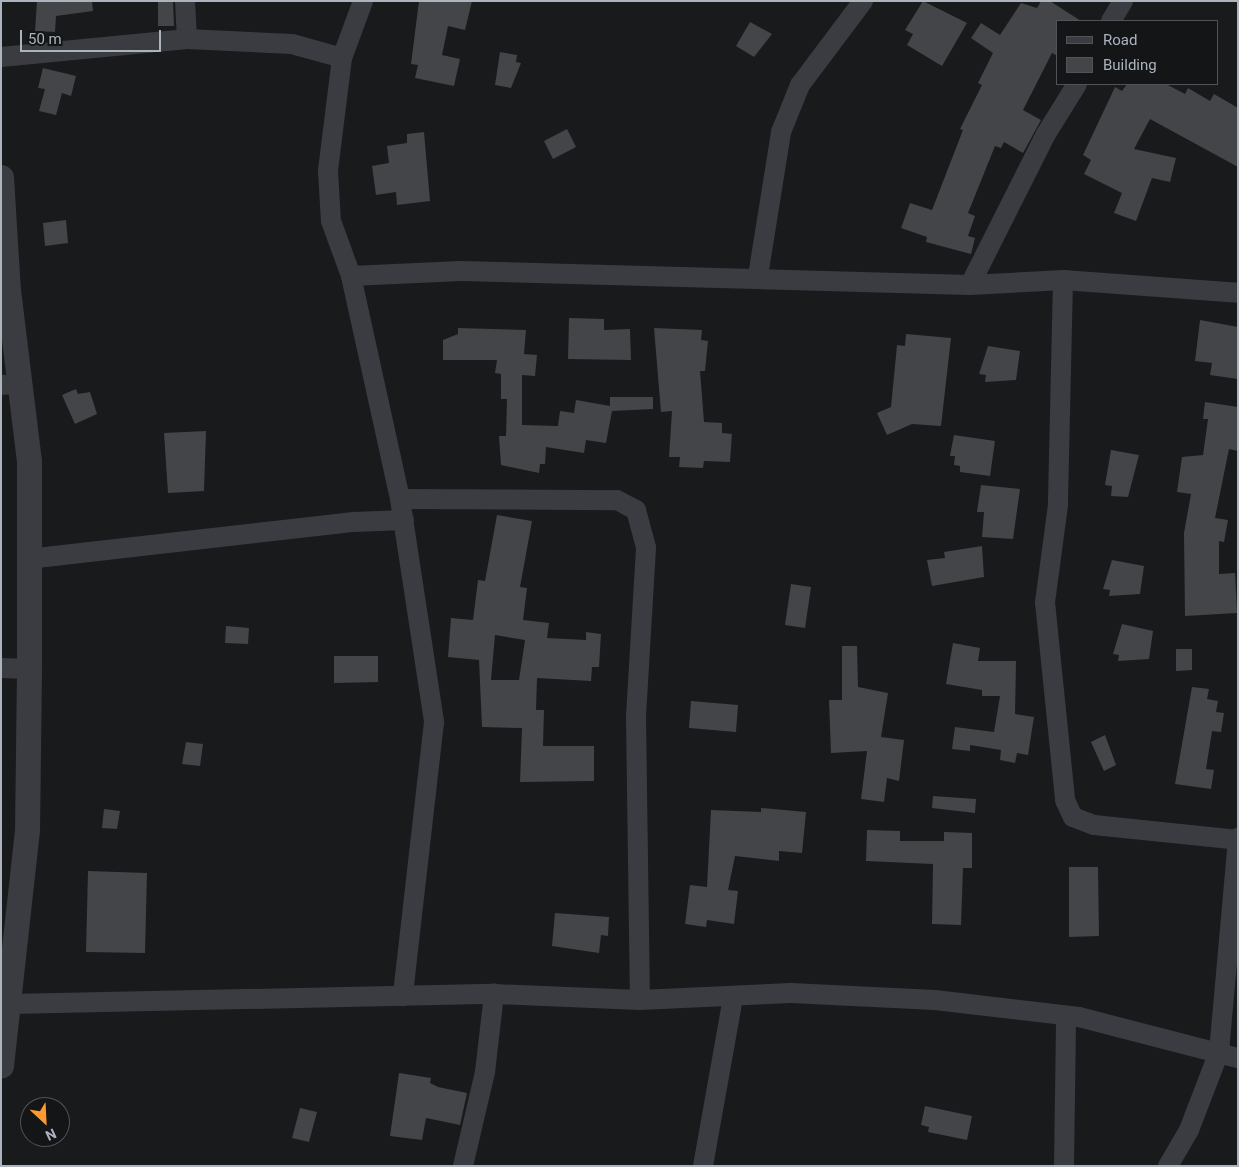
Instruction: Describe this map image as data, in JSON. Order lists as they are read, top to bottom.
{
  "legend": ["Road", "Building"],
  "scale_bar": "50 m",
  "north": "bottom right"
}
